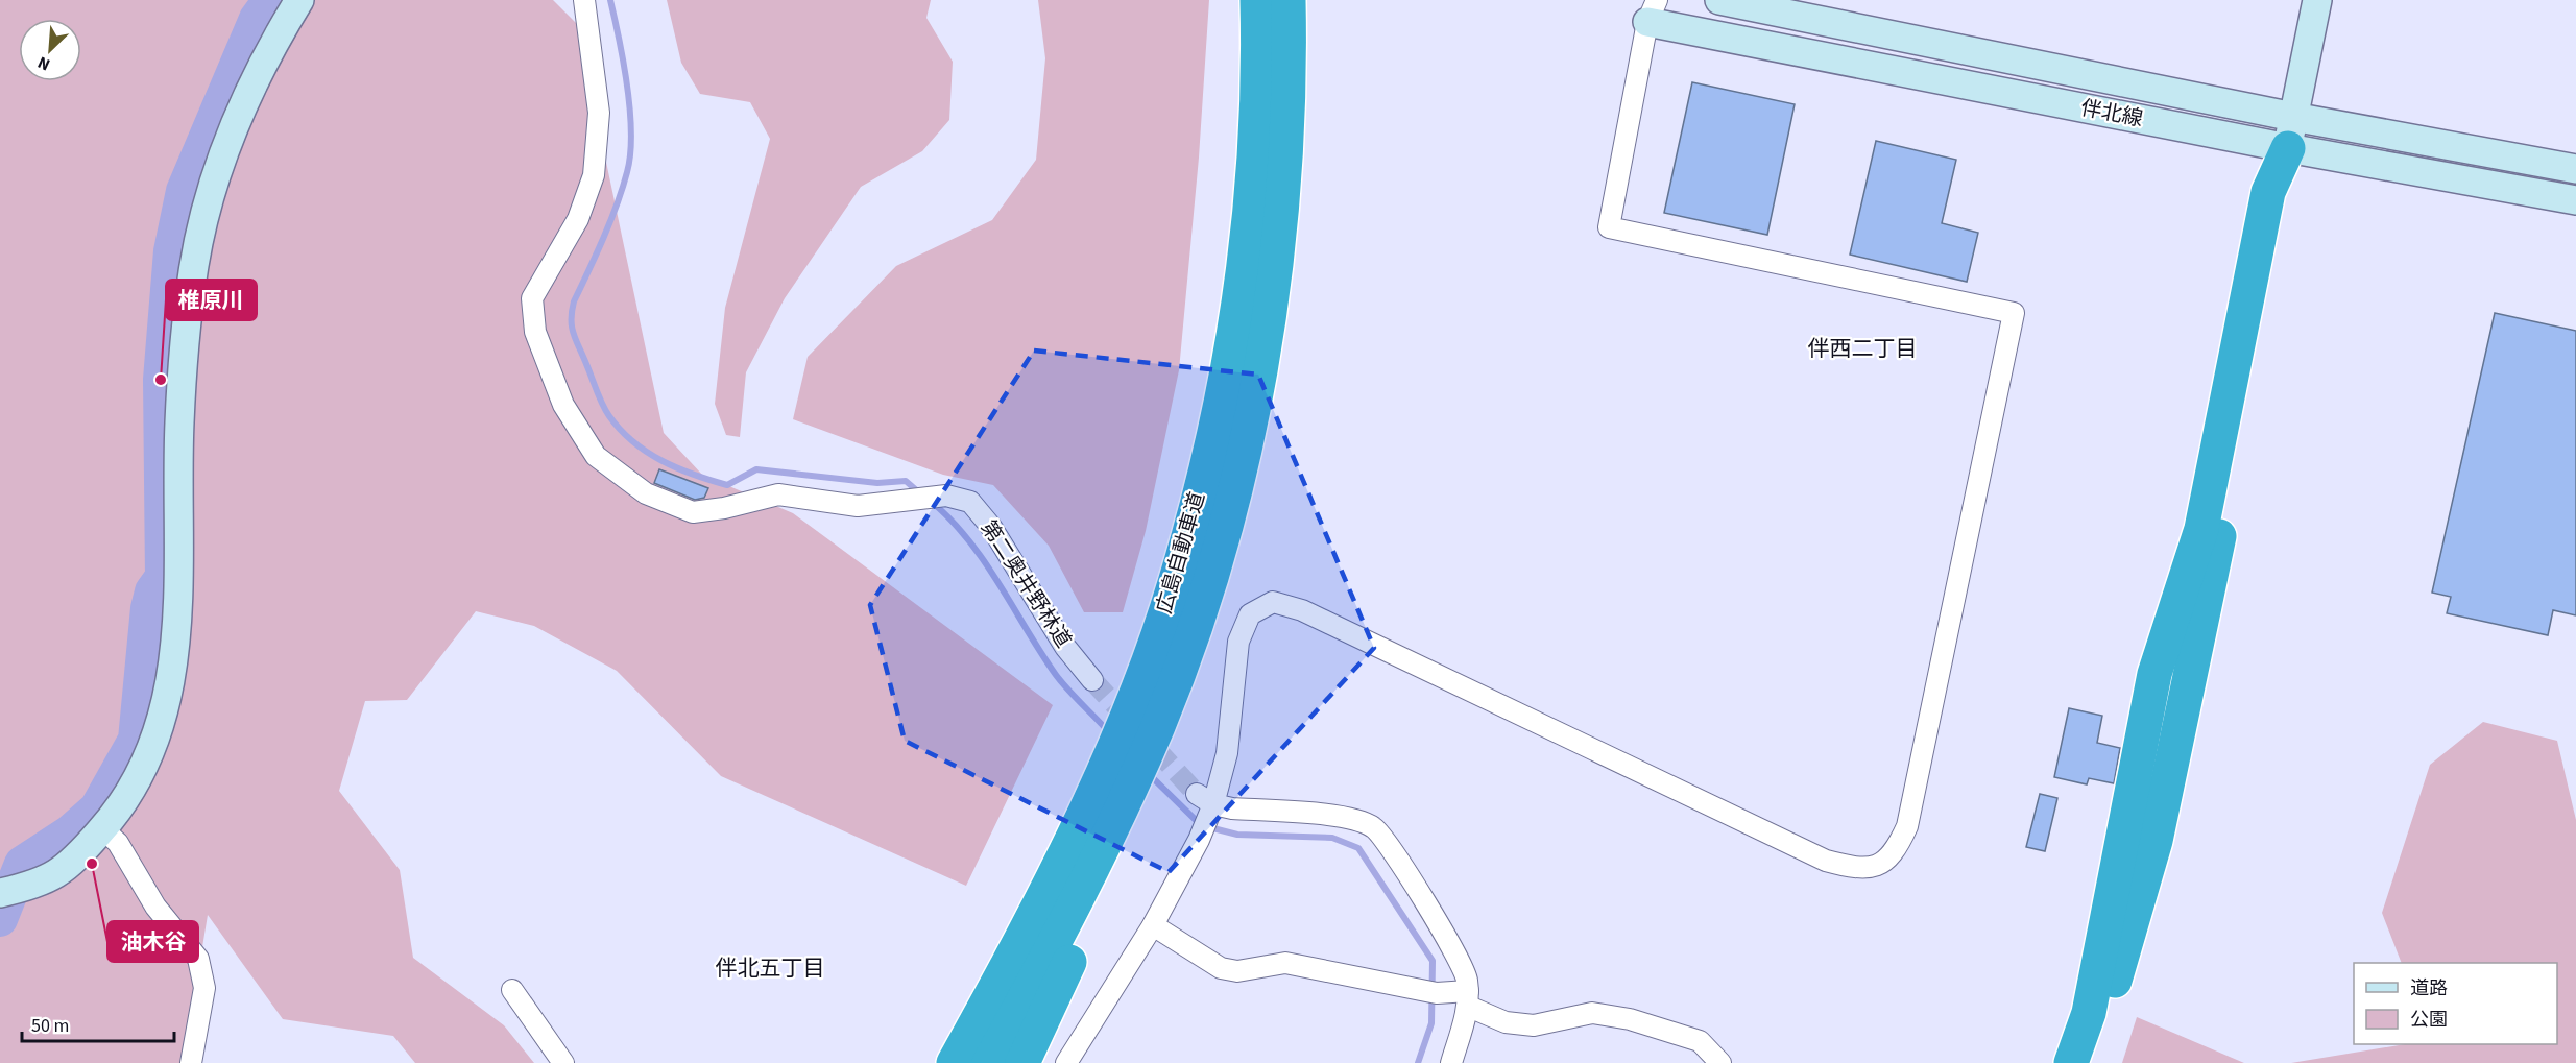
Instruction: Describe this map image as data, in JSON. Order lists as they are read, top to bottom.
{
  "streets": {
    "highway": ["広島自動車道"],
    "street": ["伴北線", "第二奥井野林道"]
  },
  "districts": ["伴西二丁目", "伴北五丁目"],
  "places": ["椎原川", "油木谷"],
  "legend": ["道路", "公園"],
  "scale_bar": "50 m",
  "north": "bottom left"
}
